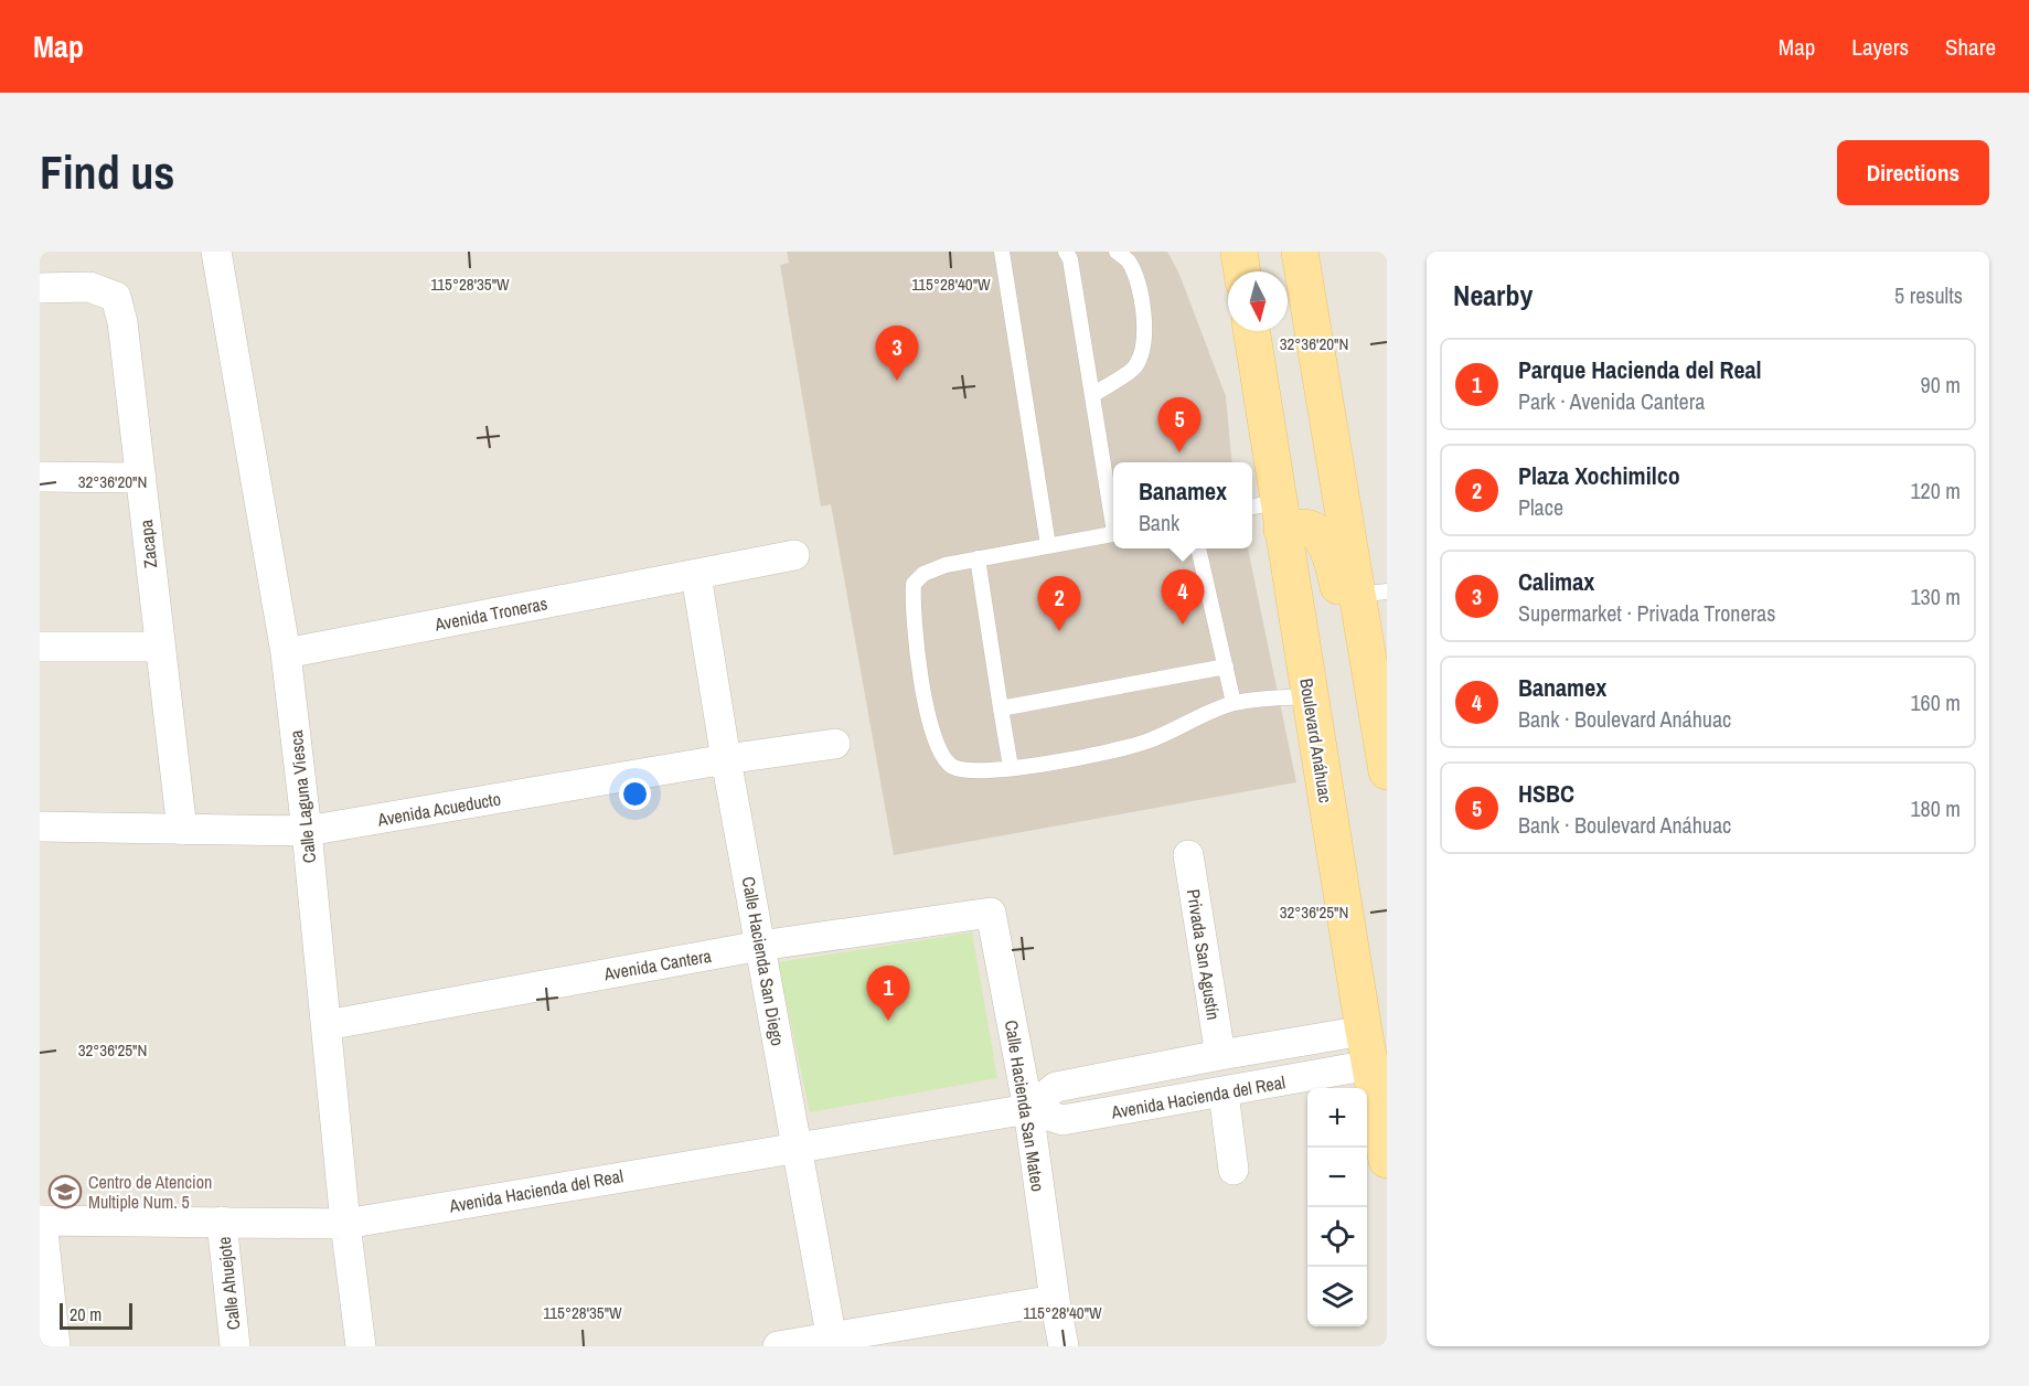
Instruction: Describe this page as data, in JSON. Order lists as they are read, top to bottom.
{
  "streets": {
    "main road": ["Boulevard Anáhuac"],
    "street": [
      "Zacapa",
      "Avenida Troneras",
      "Calle Laguna Viesca",
      "Avenida Acueducto",
      "Privada San Agustín",
      "Calle Hacienda San Diego",
      "Avenida Cantera",
      "Avenida Hacienda del Real",
      "Calle Hacienda San Mateo",
      "Calle Ahuejote"
    ]
  },
  "crossings": [
    ["Zacapa", "Avenida Acueducto"],
    ["Avenida Troneras", "Calle Laguna Viesca"],
    ["Avenida Troneras", "Calle Hacienda San Diego"],
    ["Boulevard Anáhuac", "Avenida Hacienda del Real"],
    ["Calle Laguna Viesca", "Avenida Acueducto"],
    ["Calle Laguna Viesca", "Avenida Cantera"],
    ["Calle Laguna Viesca", "Avenida Hacienda del Real"],
    ["Avenida Acueducto", "Calle Hacienda San Diego"],
    ["Privada San Agustín", "Avenida Hacienda del Real"],
    ["Calle Hacienda San Diego", "Avenida Cantera"],
    ["Calle Hacienda San Diego", "Avenida Hacienda del Real"],
    ["Avenida Cantera", "Calle Hacienda San Mateo"],
    ["Avenida Hacienda del Real", "Calle Hacienda San Mateo"],
    ["Avenida Hacienda del Real", "Calle Ahuejote"]
  ],
  "places": {
    "school or university": ["Centro de Atencion Multiple Num. 5"]
  },
  "scale_bar": "20 m",
  "north": "bottom",
  "page": {
    "header": "Map",
    "nav": ["Map", "Layers", "Share"],
    "buttons": "Directions",
    "title": "Find us",
    "heading": ["Nearby", "5 results"],
    "pins": [
      "3",
      "5",
      "4",
      "2",
      "1"
    ],
    "list": [
      {
        "mark": "1",
        "name": "Parque Hacienda del Real",
        "note": "Park · Avenida Cantera",
        "value": "90 m"
      },
      {
        "mark": "2",
        "name": "Plaza Xochimilco",
        "note": "Place",
        "value": "120 m"
      },
      {
        "mark": "3",
        "name": "Calimax",
        "note": "Supermarket · Privada Troneras",
        "value": "130 m"
      },
      {
        "mark": "4",
        "name": "Banamex",
        "note": "Bank · Boulevard Anáhuac",
        "value": "160 m"
      },
      {
        "mark": "5",
        "name": "HSBC",
        "note": "Bank · Boulevard Anáhuac",
        "value": "180 m"
      }
    ],
    "popup": ["Banamex", "Bank"],
    "map_buttons": ["+", "−"],
    "scale": "20 m"
  },
  "coordinates": [
    "115°28'35\"W",
    "115°28'40\"W",
    "32°36'20\"N",
    "32°36'25\"N"
  ]
}
